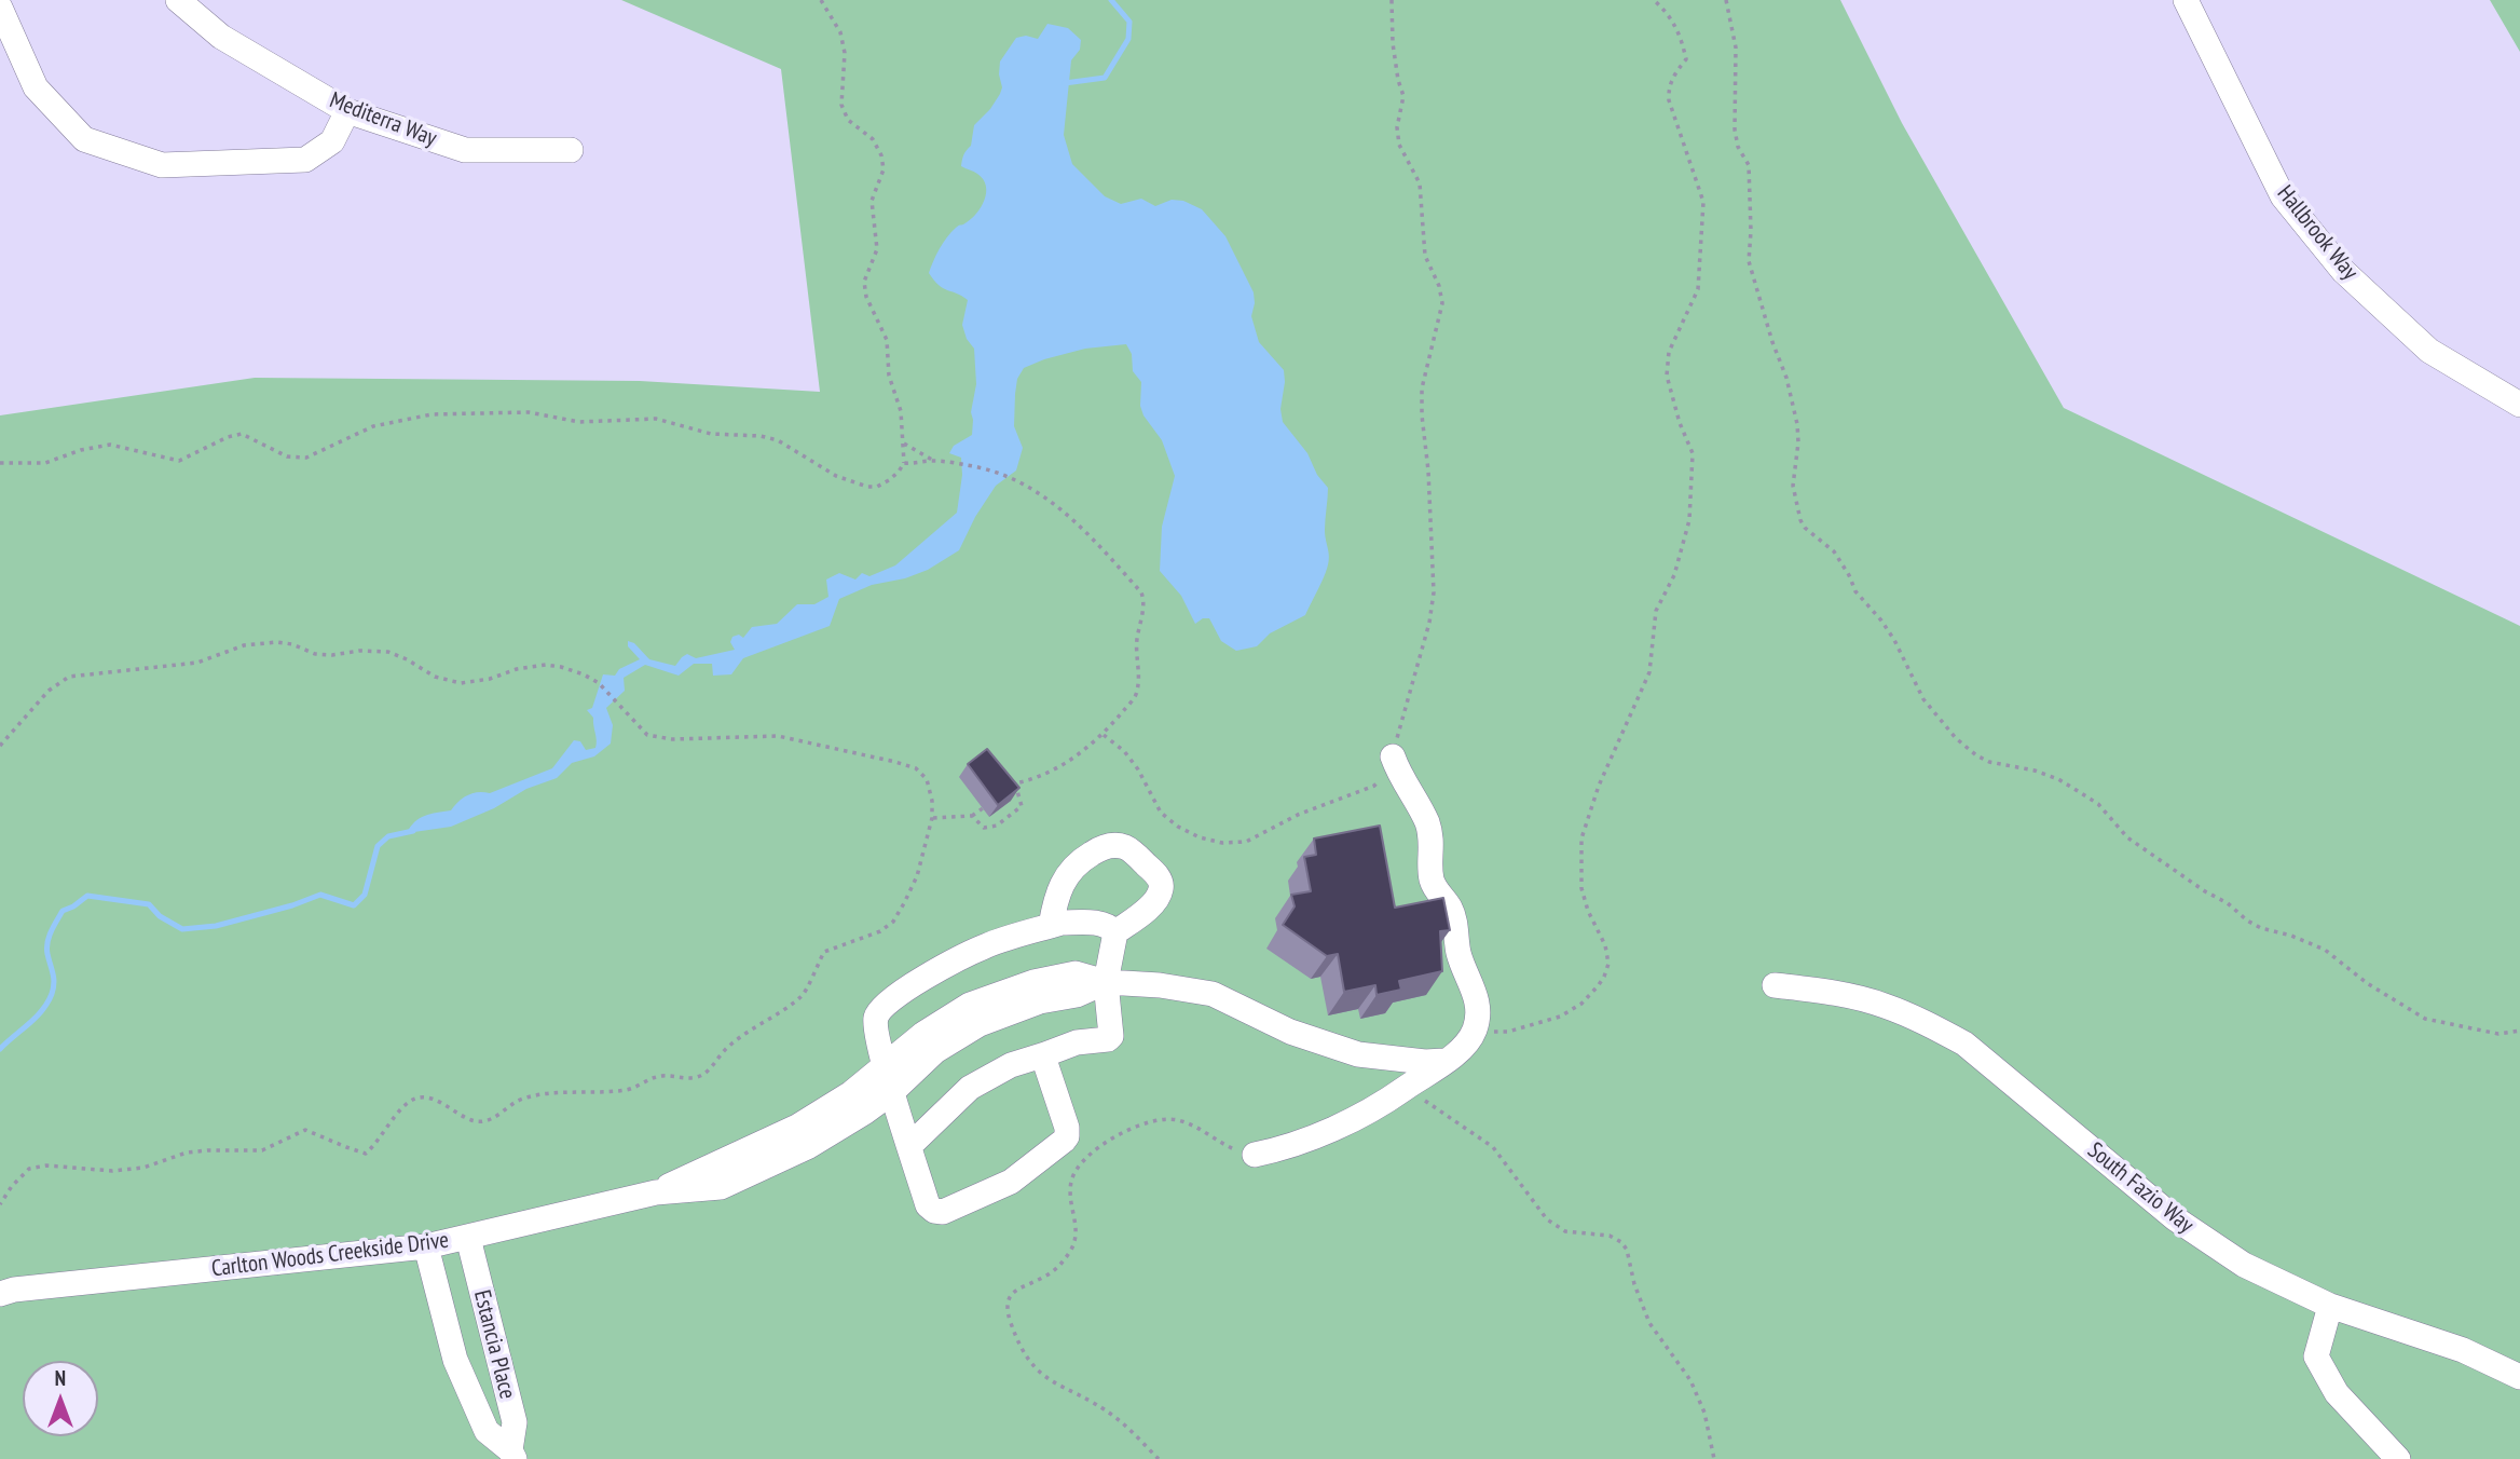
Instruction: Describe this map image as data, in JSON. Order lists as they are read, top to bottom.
{
  "streets": {
    "street": [
      "Mediterra Way",
      "Hallbrook Way",
      "South Fazio Way",
      "Carlton Woods Creekside Drive",
      "Estancia Place"
    ]
  },
  "crossings": [
    ["Carlton Woods Creekside Drive", "Estancia Place"]
  ],
  "north": "top"
}
